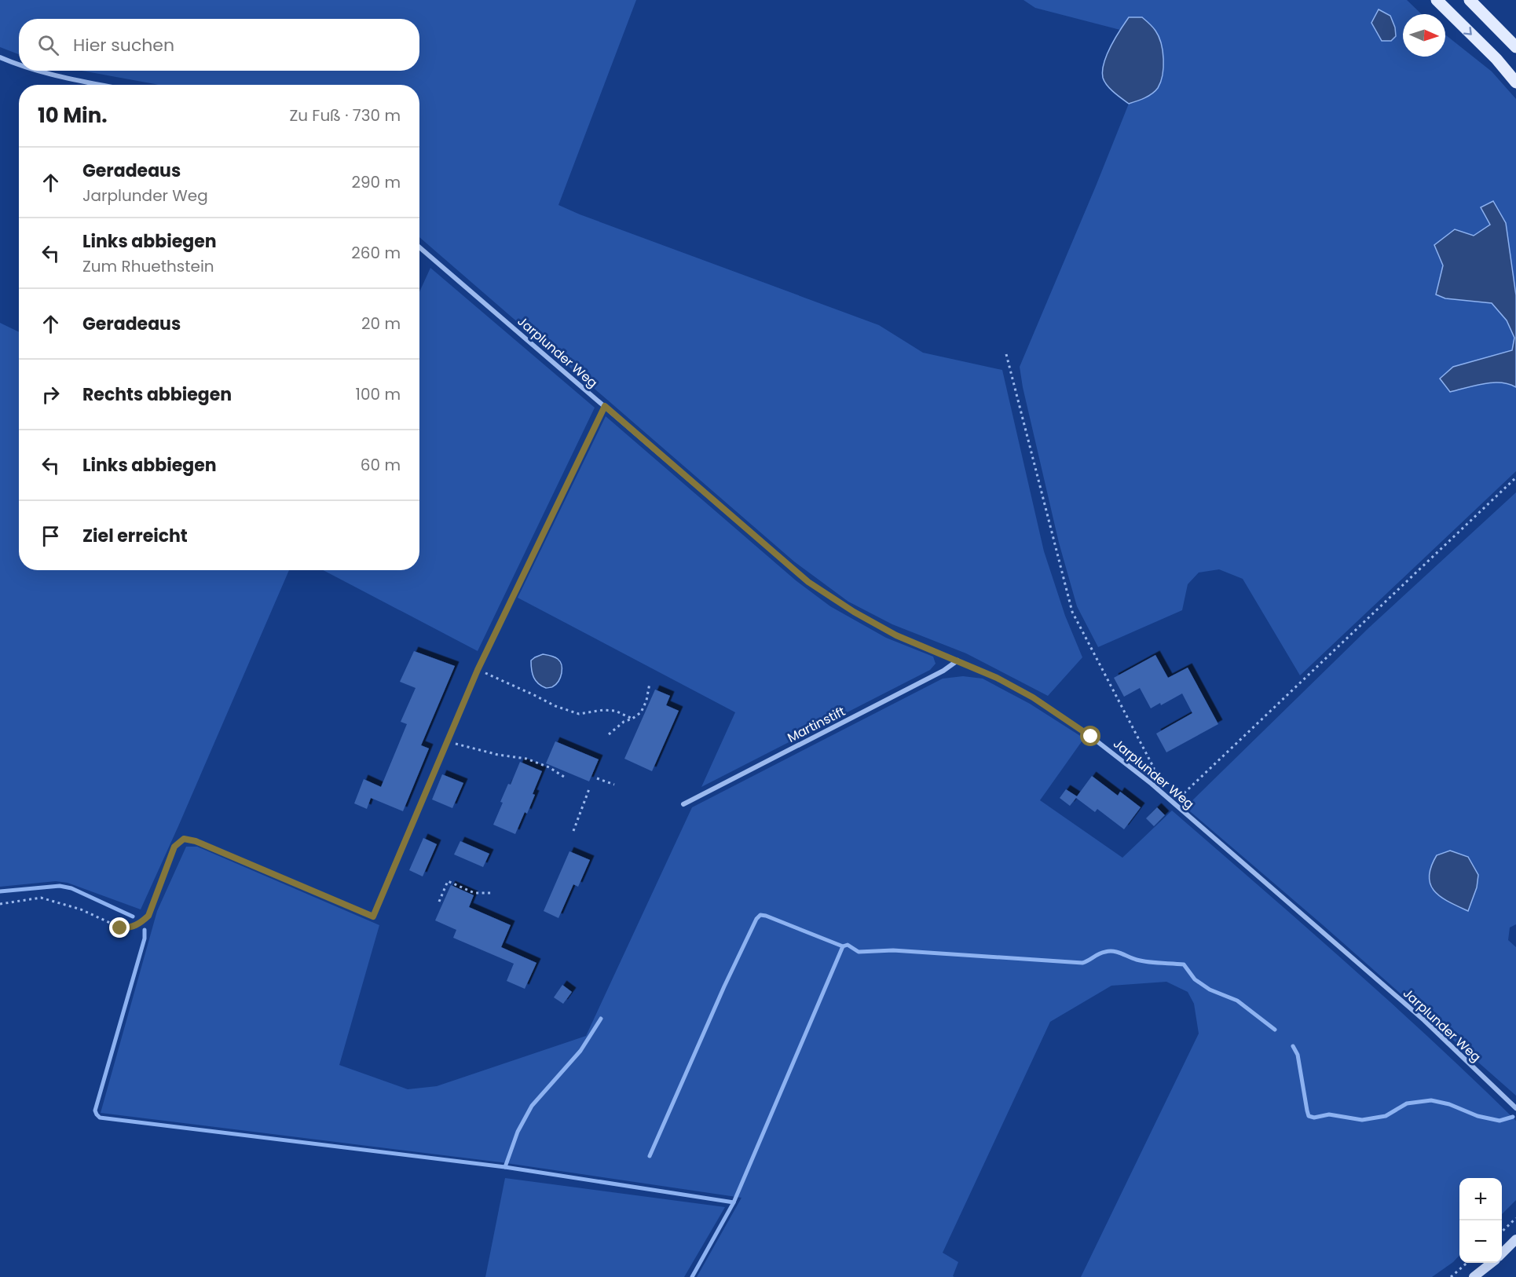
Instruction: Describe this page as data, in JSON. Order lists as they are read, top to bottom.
{
  "streets": {
    "street": ["Jarplunder Weg", "Martinstift"]
  },
  "crossings": [
    ["Jarplunder Weg", "Martinstift"]
  ],
  "north": "right",
  "page": {
    "search": "Hier suchen",
    "heading": ["10 Min.", "Zu Fuß · 730 m"],
    "list": [
      ["Geradeaus", "Jarplunder Weg", "290 m"],
      ["Links abbiegen", "Zum Rhuethstein", "260 m"],
      ["Geradeaus", "20 m"],
      ["Rechts abbiegen", "100 m"],
      ["Links abbiegen", "60 m"],
      "Ziel erreicht"
    ],
    "map_buttons": ["+", "−"]
  }
}
